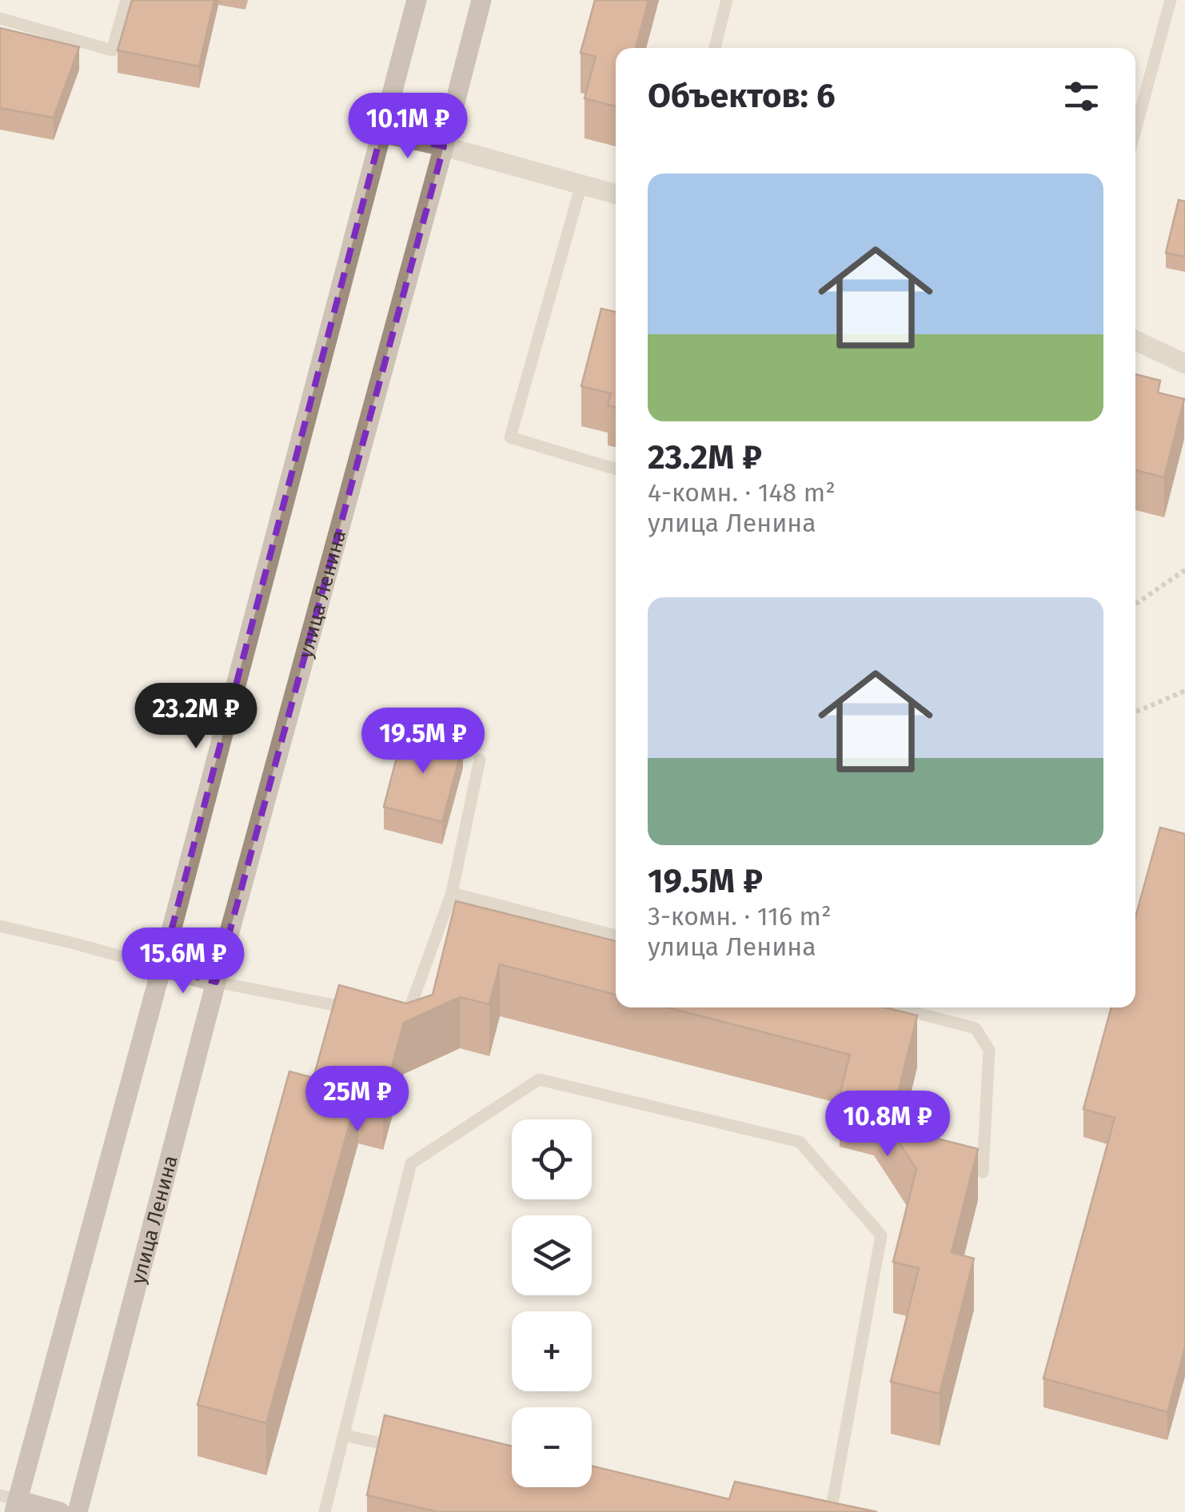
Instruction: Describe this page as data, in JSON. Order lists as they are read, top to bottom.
{
  "streets": {
    "main road": ["улица Ленина"]
  },
  "page": {
    "heading": "Объектов: 6",
    "price": [
      "10.1M ₽",
      "23.2M ₽",
      "19.5M ₽",
      "15.6M ₽",
      "25M ₽",
      "10.8M ₽"
    ],
    "list": [
      {
        "name": "23.2M ₽",
        "note": "4-комн. · 148 m² · улица Ленина"
      },
      {
        "name": "19.5M ₽",
        "note": "3-комн. · 116 m² · улица Ленина"
      }
    ],
    "map_buttons": ["+", "−"]
  }
}
